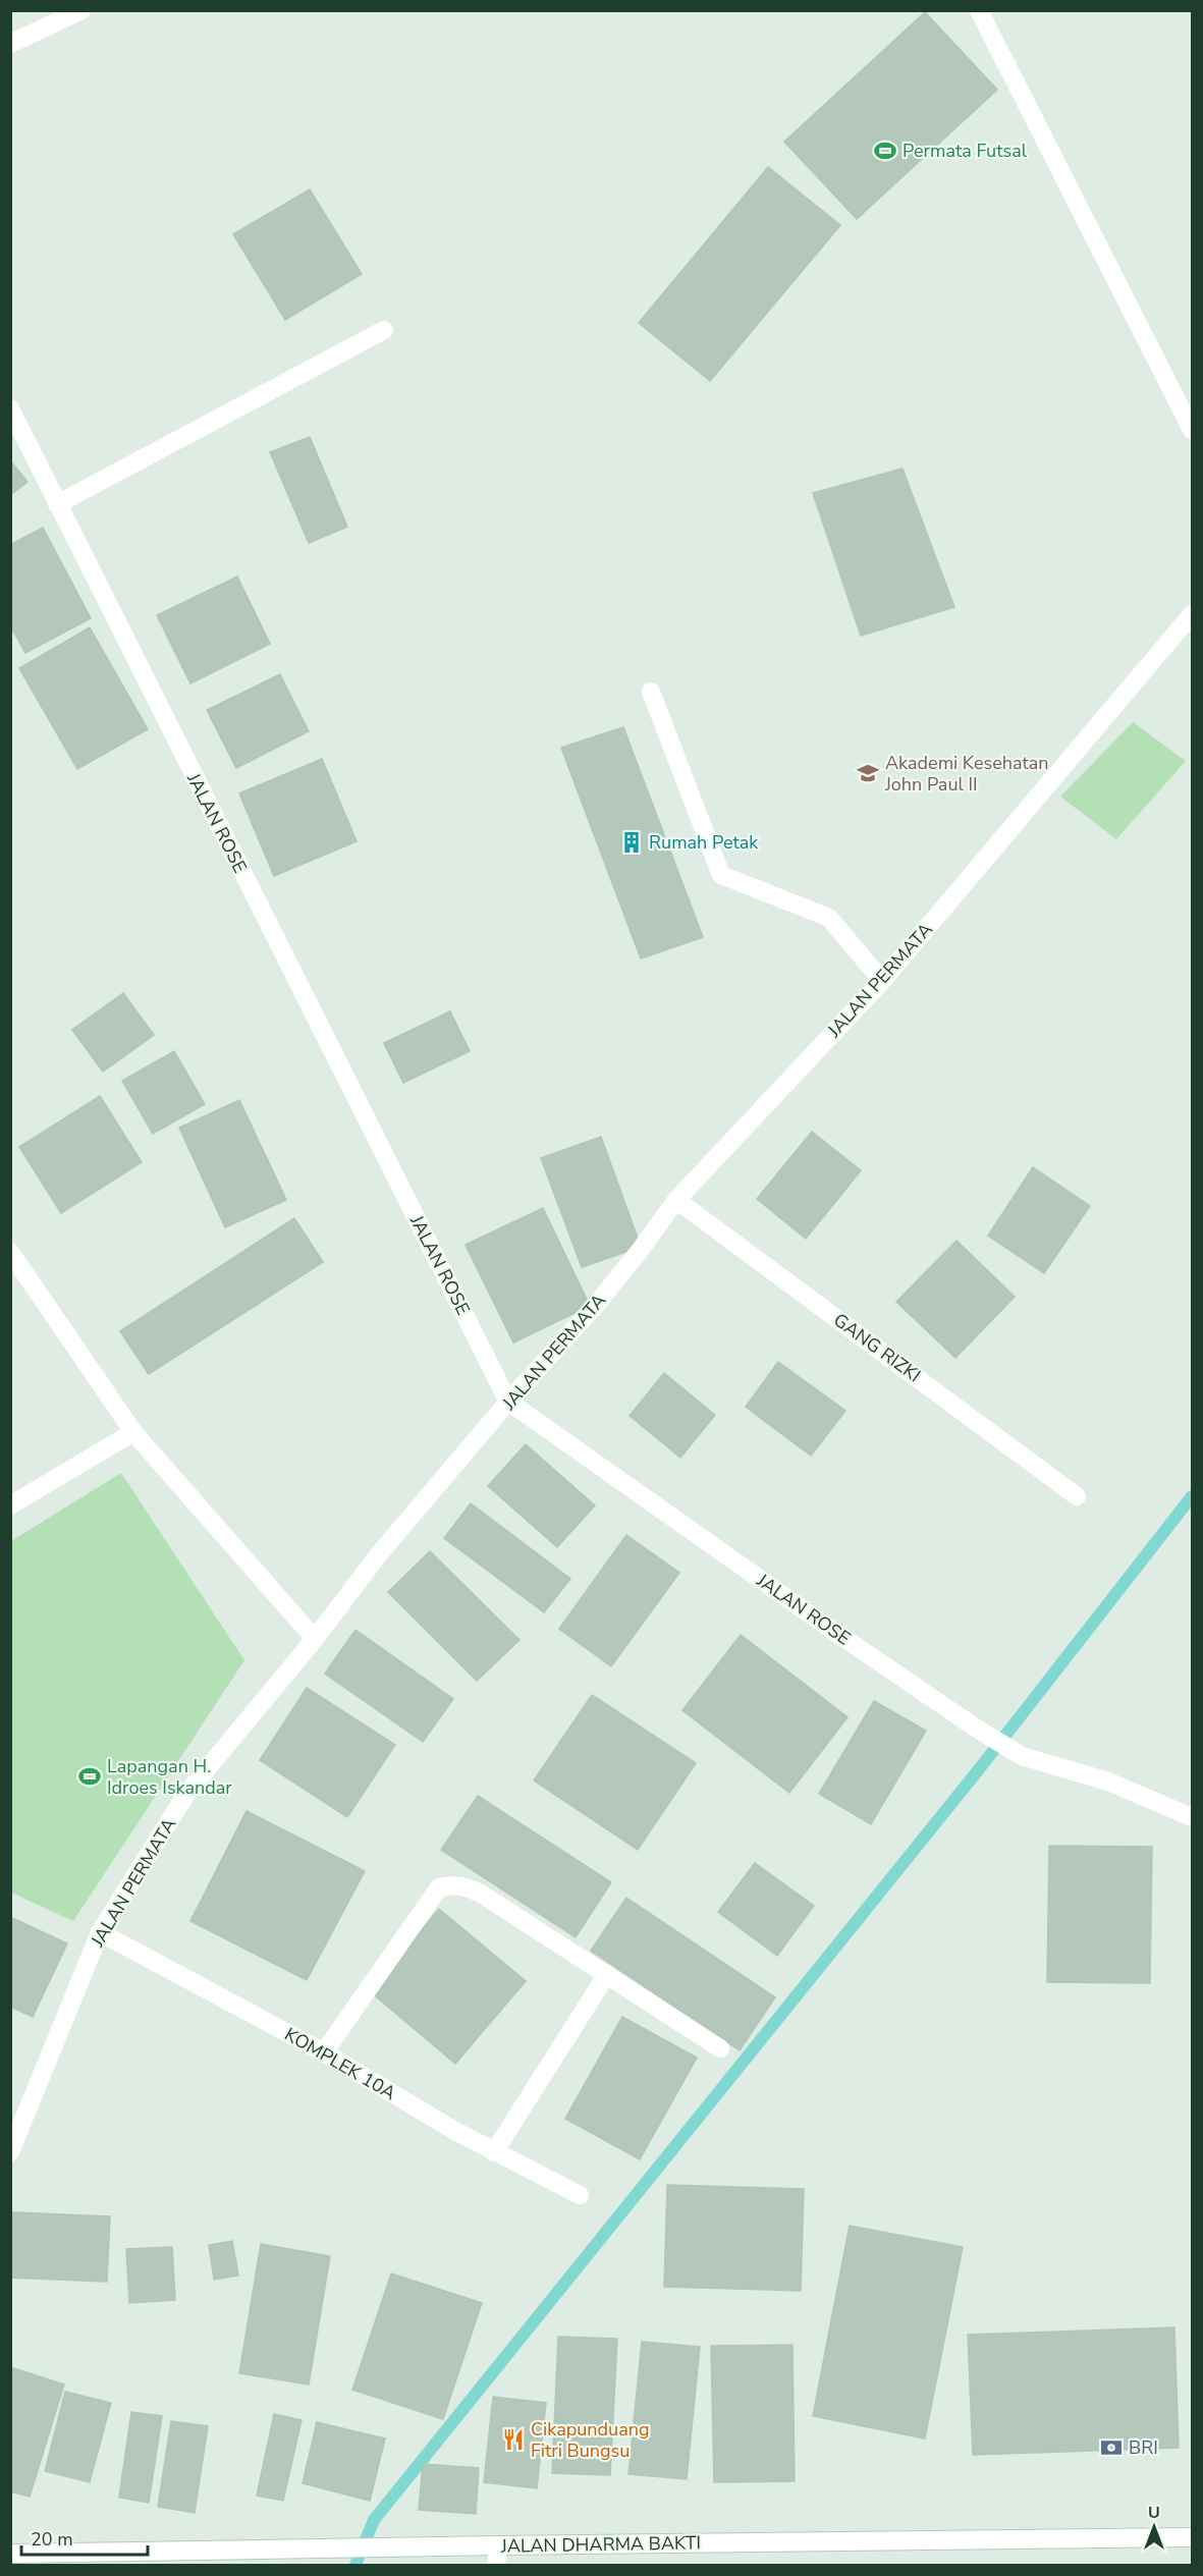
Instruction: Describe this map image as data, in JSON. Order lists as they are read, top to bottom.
{
  "streets": {
    "street": [
      "JALAN ROSE",
      "JALAN PERMATA",
      "GANG RIZKI",
      "KOMPLEK 10A",
      "JALAN DHARMA BAKTI"
    ]
  },
  "crossings": [
    ["JALAN ROSE", "JALAN PERMATA"],
    ["JALAN PERMATA", "GANG RIZKI"],
    ["JALAN PERMATA", "KOMPLEK 10A"]
  ],
  "places": {
    "sports": ["Permata Futsal", "Lapangan H. Idroes Iskandar"],
    "school or university": ["Akademi Kesehatan John Paul II"],
    "building": ["Rumah Petak"],
    "restaurant": ["Cikapunduang Fitri Bungsu"],
    "bank": ["BRI"]
  },
  "scale_bar": "20 m",
  "north": "top"
}
